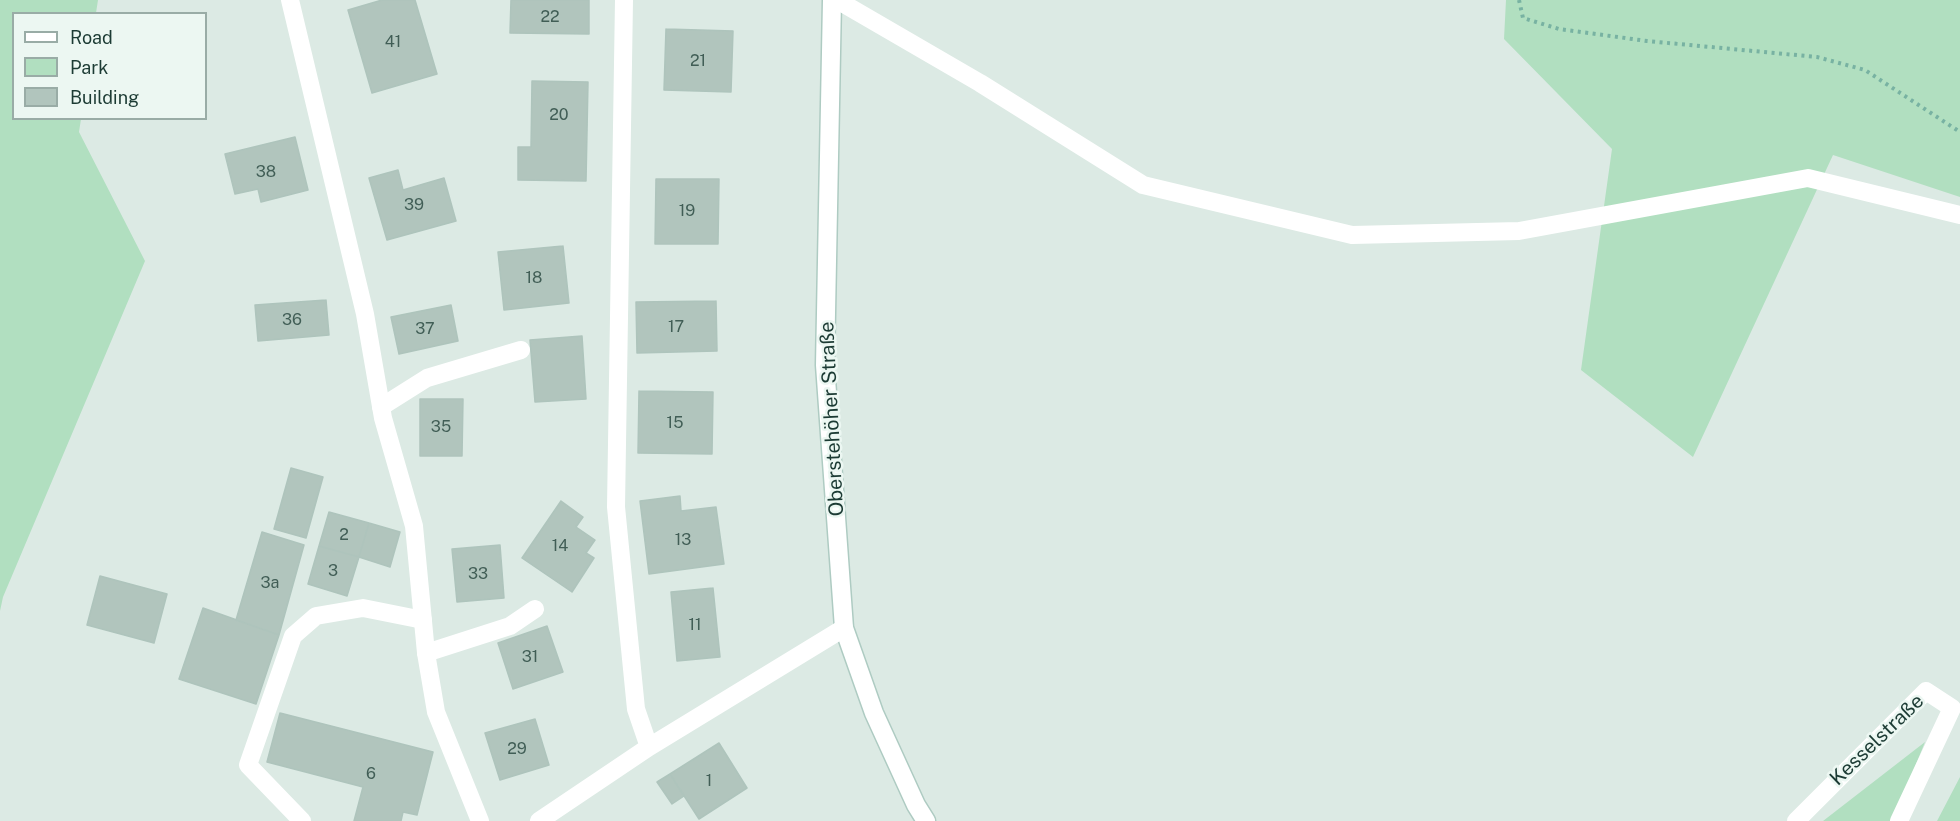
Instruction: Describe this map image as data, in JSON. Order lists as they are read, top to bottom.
{
  "streets": {
    "street": ["Oberstehöher Straße", "Kesselstraße"]
  },
  "house_numbers": [
    "22",
    "41",
    "21",
    "20",
    "38",
    "39",
    "19",
    "18",
    "36",
    "17",
    "37",
    "15",
    "35",
    "2",
    "13",
    "14",
    "3",
    "33",
    "3a",
    "11",
    "31",
    "29",
    "6",
    "1"
  ],
  "legend": ["Road", "Park", "Building"]
}
